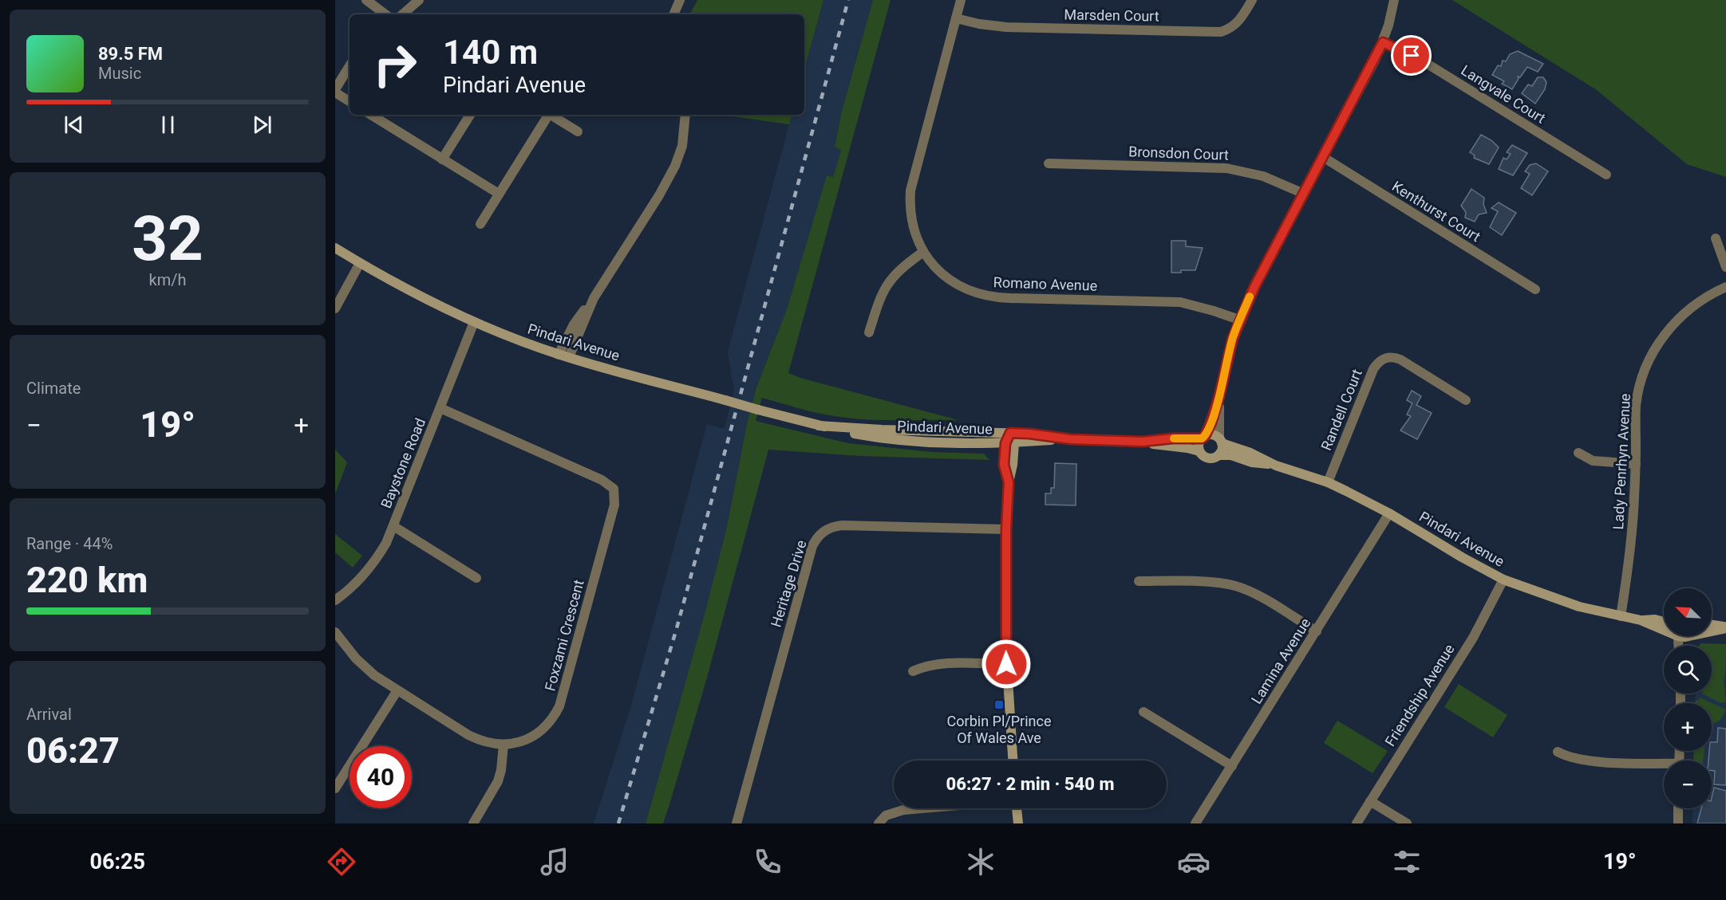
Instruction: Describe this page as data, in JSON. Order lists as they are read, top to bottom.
{
  "streets": {
    "street": [
      "Marsden Court",
      "Langvale Court",
      "Bronsdon Court",
      "Kenthurst Court",
      "Romano Avenue",
      "Pindari Avenue",
      "Randell Court",
      "Lady Penrhyn Avenue",
      "Baystone Road",
      "Heritage Drive",
      "Foxzami Crescent",
      "Lamina Avenue",
      "Friendship Avenue"
    ]
  },
  "crossings": [
    ["Marsden Court", "Romano Avenue"],
    ["Pindari Avenue", "Randell Court"],
    ["Pindari Avenue", "Lady Penrhyn Avenue"],
    ["Pindari Avenue", "Baystone Road"],
    ["Pindari Avenue", "Lamina Avenue"],
    ["Pindari Avenue", "Friendship Avenue"],
    ["Baystone Road", "Foxzami Crescent"]
  ],
  "places": {
    "transit": ["Corbin Pl/Prince Of Wales Ave"]
  },
  "north": "top left",
  "page": {
    "turn": ["140 m", "Pindari Avenue"],
    "song": ["89.5 FM", "Music"],
    "tile": [
      ["32", "km/h"],
      "Climate",
      ["Range · 44%", "220 km"],
      ["Arrival", "06:27"]
    ],
    "heat": ["−", "19°", "+"],
    "map_buttons": ["+", "−"],
    "limit": "40",
    "trip": "06:27 · 2 min · 540 m",
    "tabs": ["06:25", "19°"]
  }
}
